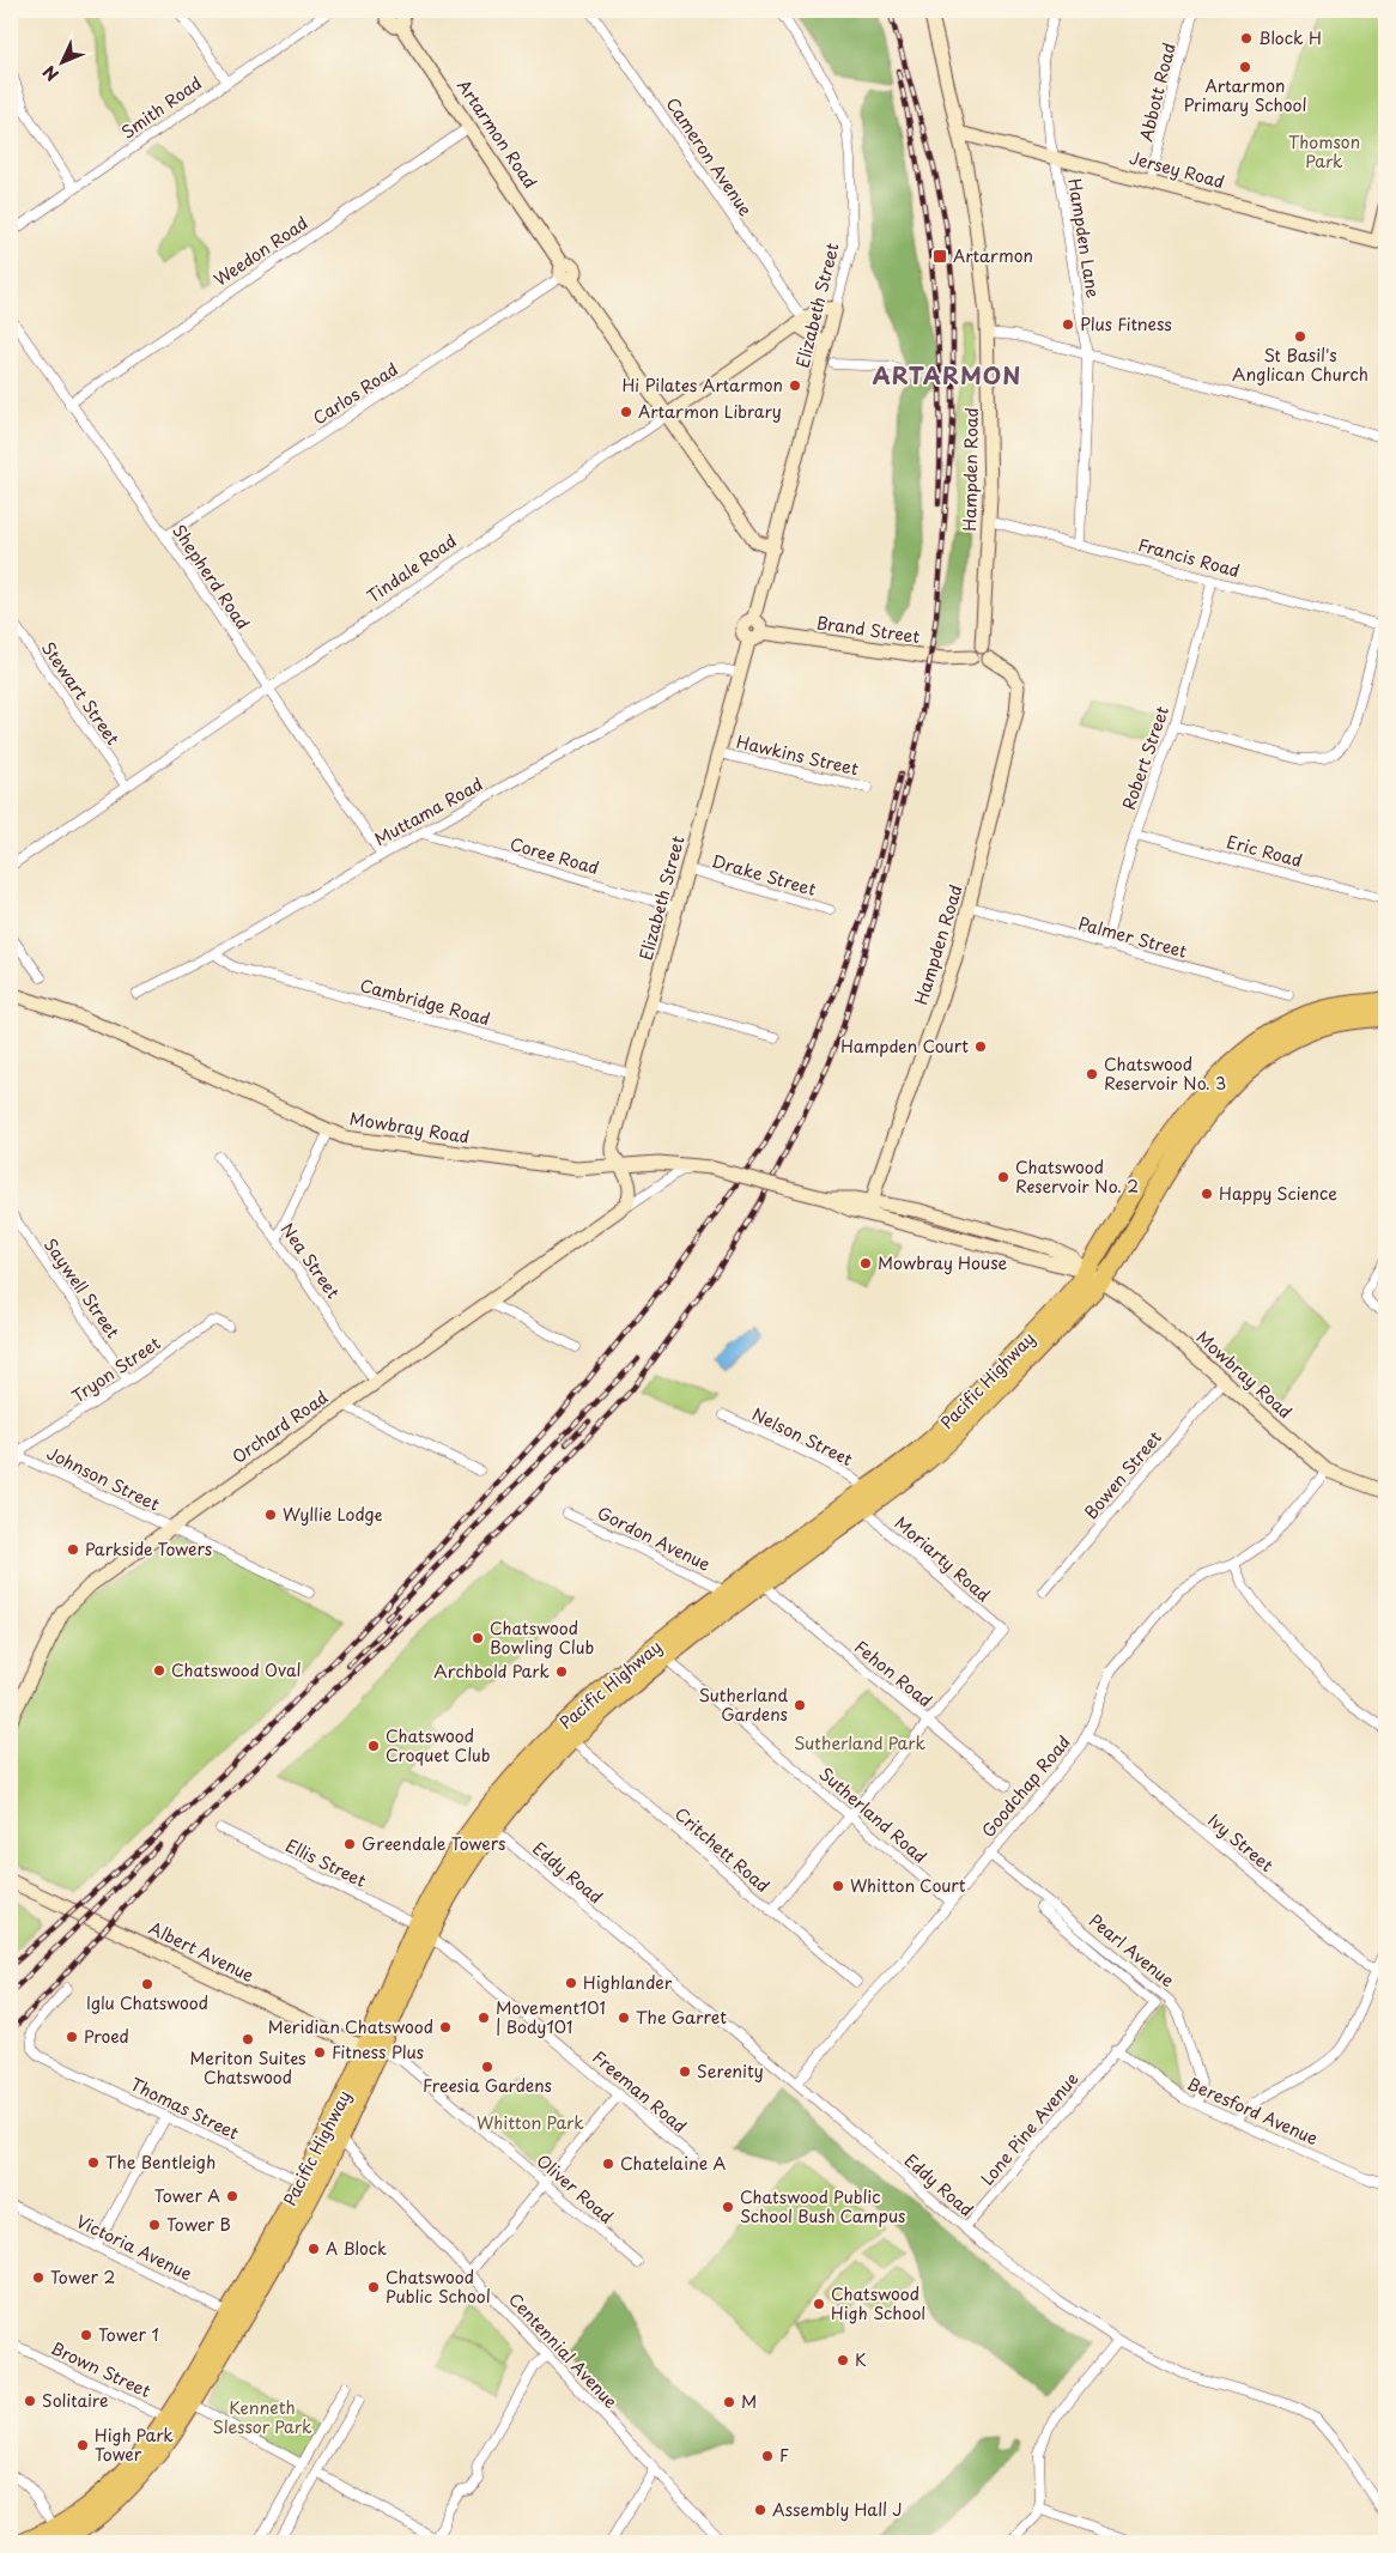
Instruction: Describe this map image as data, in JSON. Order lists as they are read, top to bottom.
{
  "streets": {
    "highway": ["Pacific Highway"],
    "street": [
      "Abbott Road",
      "Smith Road",
      "Artarmon Road",
      "Cameron Avenue",
      "Jersey Road",
      "Hampden Lane",
      "Weedon Road",
      "Elizabeth Street",
      "Carlos Road",
      "Hampden Road",
      "Francis Road",
      "Tindale Road",
      "Shepherd Road",
      "Brand Street",
      "Stewart Street",
      "Hawkins Street",
      "Robert Street",
      "Muttama Road",
      "Eric Road",
      "Coree Road",
      "Drake Street",
      "Palmer Street",
      "Cambridge Road",
      "Mowbray Road",
      "Nea Street",
      "Saywell Street",
      "Tryon Street",
      "Orchard Road",
      "Nelson Street",
      "Bowen Street",
      "Johnson Street",
      "Gordon Avenue",
      "Moriarty Road",
      "Fehon Road",
      "Goodchap Road",
      "Sutherland Road",
      "Ivy Street",
      "Critchett Road",
      "Ellis Street",
      "Eddy Road",
      "Pearl Avenue",
      "Albert Avenue",
      "Freeman Road",
      "Thomas Street",
      "Beresford Avenue",
      "Lone Pine Avenue",
      "Oliver Road",
      "Victoria Avenue",
      "Centennial Avenue",
      "Brown Street"
    ]
  },
  "crossings": [
    ["Abbott Road", "Jersey Road"],
    ["Artarmon Road", "Weedon Road"],
    ["Artarmon Road", "Elizabeth Street"],
    ["Artarmon Road", "Carlos Road"],
    ["Artarmon Road", "Tindale Road"],
    ["Cameron Avenue", "Tindale Road"],
    ["Jersey Road", "Hampden Lane"],
    ["Jersey Road", "Hampden Road"],
    ["Hampden Lane", "Francis Road"],
    ["Weedon Road", "Shepherd Road"],
    ["Elizabeth Street", "Tindale Road"],
    ["Elizabeth Street", "Brand Street"],
    ["Elizabeth Street", "Hawkins Street"],
    ["Elizabeth Street", "Muttama Road"],
    ["Elizabeth Street", "Coree Road"],
    ["Elizabeth Street", "Drake Street"],
    ["Elizabeth Street", "Cambridge Road"],
    ["Elizabeth Street", "Mowbray Road"],
    ["Carlos Road", "Shepherd Road"],
    ["Hampden Road", "Francis Road"],
    ["Hampden Road", "Brand Street"],
    ["Hampden Road", "Palmer Street"],
    ["Hampden Road", "Mowbray Road"],
    ["Francis Road", "Robert Street"],
    ["Tindale Road", "Shepherd Road"],
    ["Tindale Road", "Stewart Street"],
    ["Shepherd Road", "Muttama Road"],
    ["Robert Street", "Eric Road"],
    ["Robert Street", "Palmer Street"],
    ["Muttama Road", "Coree Road"],
    ["Muttama Road", "Cambridge Road"],
    ["Mowbray Road", "Pacific Highway"],
    ["Mowbray Road", "Orchard Road"],
    ["Mowbray Road", "Bowen Street"],
    ["Mowbray Road", "Goodchap Road"],
    ["Nea Street", "Orchard Road"],
    ["Saywell Street", "Tryon Street"],
    ["Tryon Street", "Johnson Street"],
    ["Pacific Highway", "Nelson Street"],
    ["Pacific Highway", "Gordon Avenue"],
    ["Pacific Highway", "Moriarty Road"],
    ["Pacific Highway", "Fehon Road"],
    ["Pacific Highway", "Sutherland Road"],
    ["Pacific Highway", "Critchett Road"],
    ["Pacific Highway", "Ellis Street"],
    ["Pacific Highway", "Eddy Road"],
    ["Pacific Highway", "Albert Avenue"],
    ["Pacific Highway", "Freeman Road"],
    ["Pacific Highway", "Thomas Street"],
    ["Pacific Highway", "Oliver Road"],
    ["Pacific Highway", "Victoria Avenue"],
    ["Pacific Highway", "Centennial Avenue"],
    ["Pacific Highway", "Brown Street"],
    ["Orchard Road", "Johnson Street"],
    ["Nelson Street", "Moriarty Road"],
    ["Moriarty Road", "Fehon Road"],
    ["Goodchap Road", "Sutherland Road"],
    ["Goodchap Road", "Ivy Street"],
    ["Goodchap Road", "Eddy Road"],
    ["Goodchap Road", "Pearl Avenue"],
    ["Ellis Street", "Freeman Road"],
    ["Eddy Road", "Lone Pine Avenue"],
    ["Pearl Avenue", "Beresford Avenue"],
    ["Pearl Avenue", "Lone Pine Avenue"],
    ["Albert Avenue", "Oliver Road"],
    ["Beresford Avenue", "Lone Pine Avenue"]
  ],
  "districts": ["ARTARMON"],
  "parks": [
    "Thomson Park",
    "Sutherland Park",
    "Whitton Park",
    "Kenneth Slessor Park"
  ],
  "places": {
    "other": [
      "Block H",
      "Artarmon Primary School",
      "Plus Fitness",
      "St Basil's Anglican Church",
      "Hi Pilates Artarmon",
      "Artarmon Library",
      "Hampden Court",
      "Chatswood Reservoir No. 3",
      "Chatswood Reservoir No. 2",
      "Happy Science",
      "Mowbray House",
      "Wyllie Lodge",
      "Parkside Towers",
      "Chatswood Bowling Club",
      "Chatswood Oval",
      "Archbold Park",
      "Sutherland Gardens",
      "Chatswood Croquet Club",
      "Greendale Towers",
      "Whitton Court",
      "Highlander",
      "Iglu Chatswood",
      "Movement101 | Body101",
      "The Garret",
      "Meridian Chatswood",
      "Proed",
      "Meriton Suites Chatswood",
      "Fitness Plus",
      "Freesia Gardens",
      "Serenity",
      "The Bentleigh",
      "Chatelaine A",
      "Tower A",
      "Chatswood Public School Bush Campus",
      "Tower B",
      "A Block",
      "Tower 2",
      "Chatswood Public School",
      "Chatswood High School",
      "Tower 1",
      "K",
      "Solitaire",
      "M",
      "High Park Tower",
      "F",
      "Assembly Hall J"
    ],
    "transit": ["Artarmon"]
  },
  "north": "bottom left"
}
